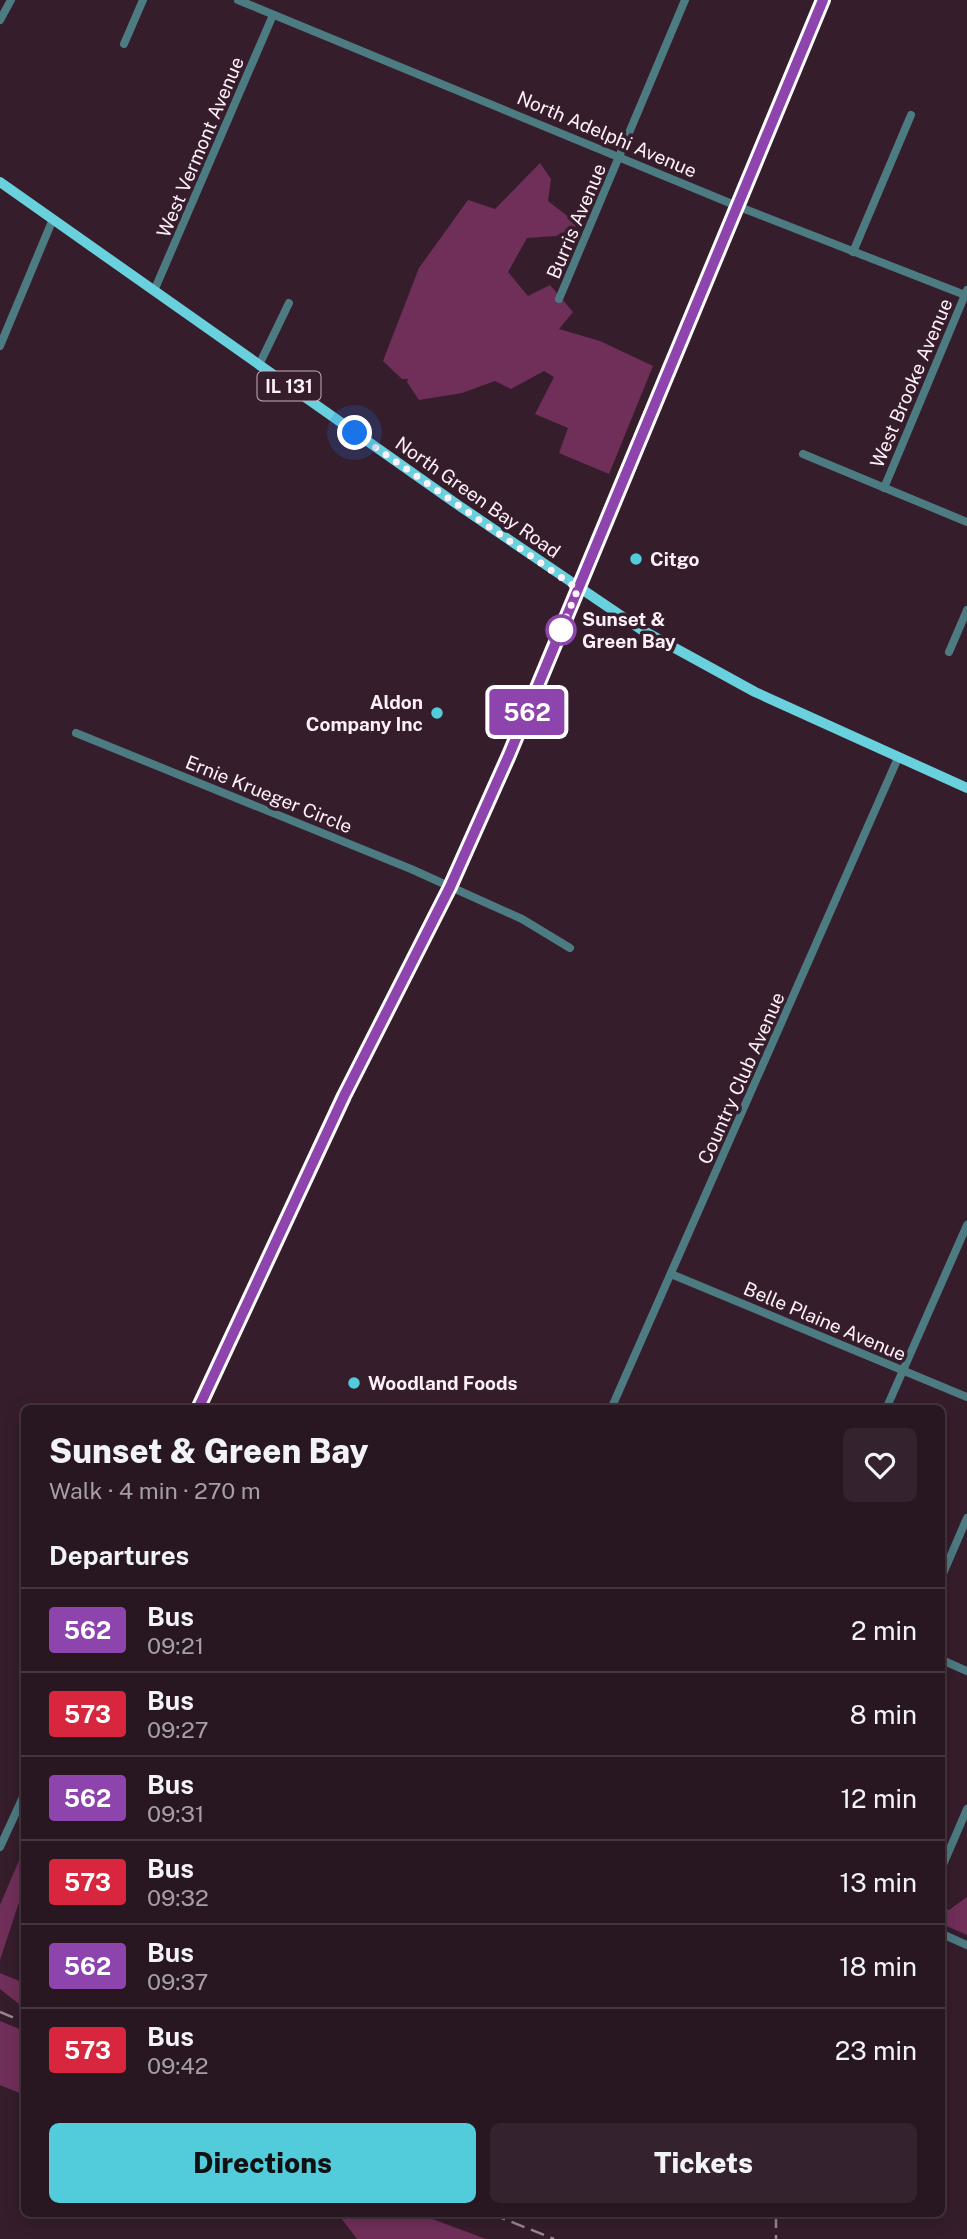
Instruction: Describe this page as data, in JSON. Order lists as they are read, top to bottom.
{
  "streets": {
    "main road": ["IL 131", "North Green Bay Road"],
    "street": [
      "North Adelphi Avenue",
      "West Vermont Avenue",
      "Burris Avenue",
      "West Brooke Avenue",
      "Ernie Krueger Circle",
      "Country Club Avenue",
      "Belle Plaine Avenue"
    ]
  },
  "crossings": [
    ["North Adelphi Avenue", "West Vermont Avenue"],
    ["North Adelphi Avenue", "Burris Avenue"],
    ["North Adelphi Avenue", "West Brooke Avenue"],
    ["West Vermont Avenue", "North Green Bay Road"],
    ["North Green Bay Road", "Country Club Avenue"],
    ["Country Club Avenue", "Belle Plaine Avenue"]
  ],
  "places": [
    "Citgo",
    "Sunset & Green Bay",
    "Aldon Company Inc",
    "Woodland Foods"
  ],
  "lines": ["bus line 562"],
  "page": {
    "on_map": "562",
    "heading": [
      ["Sunset & Green Bay", "Walk · 4 min · 270 m"],
      "Departures"
    ],
    "list": [
      {
        "mark": "562",
        "name": "Bus",
        "note": "09:21",
        "value": "2 min"
      },
      {
        "mark": "573",
        "name": "Bus",
        "note": "09:27",
        "value": "8 min"
      },
      {
        "mark": "562",
        "name": "Bus",
        "note": "09:31",
        "value": "12 min"
      },
      {
        "mark": "573",
        "name": "Bus",
        "note": "09:32",
        "value": "13 min"
      },
      {
        "mark": "562",
        "name": "Bus",
        "note": "09:37",
        "value": "18 min"
      },
      {
        "mark": "573",
        "name": "Bus",
        "note": "09:42",
        "value": "23 min"
      }
    ],
    "buttons": ["Directions", "Tickets"]
  }
}
